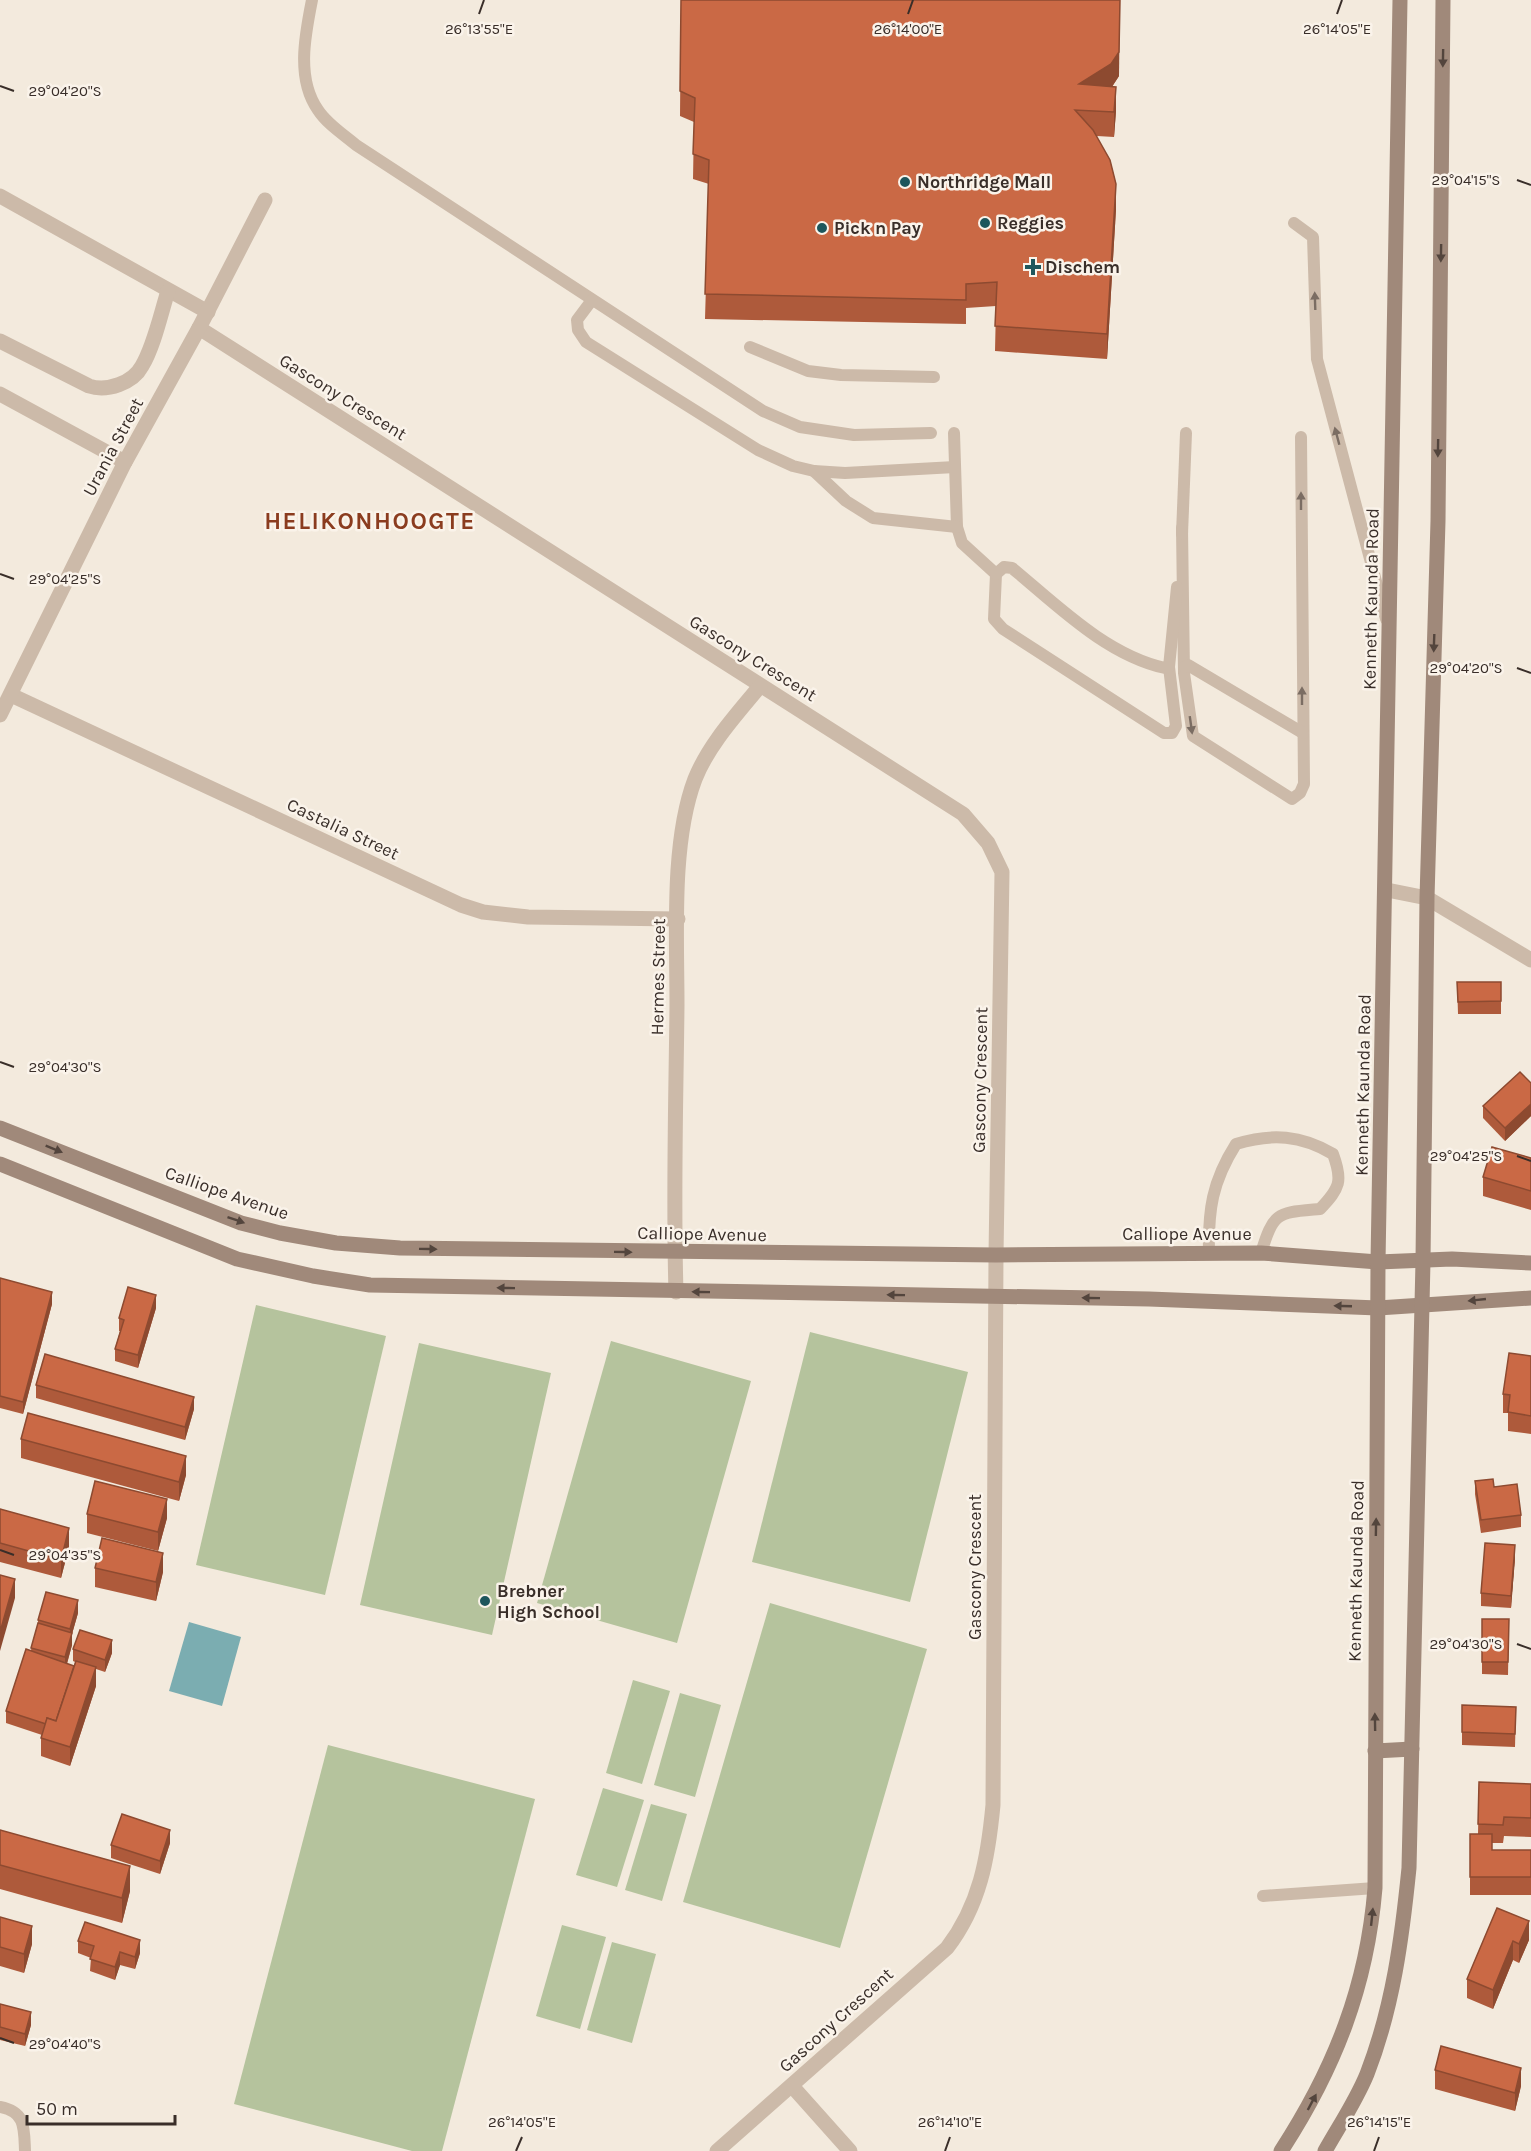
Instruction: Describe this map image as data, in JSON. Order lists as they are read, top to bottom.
{
  "streets": {
    "main road": ["Kenneth Kaunda Road", "Calliope Avenue"],
    "street": [
      "Gascony Crescent",
      "Urania Street",
      "Castalia Street",
      "Hermes Street"
    ]
  },
  "crossings": [
    ["Gascony Crescent", "Urania Street"],
    ["Gascony Crescent", "Hermes Street"],
    ["Gascony Crescent", "Calliope Avenue"],
    ["Urania Street", "Castalia Street"],
    ["Kenneth Kaunda Road", "Calliope Avenue"],
    ["Castalia Street", "Hermes Street"],
    ["Hermes Street", "Calliope Avenue"]
  ],
  "districts": ["HELIKONHOOGTE"],
  "places": {
    "other": [
      "Northridge Mall",
      "Reggies",
      "Pick n Pay",
      "Brebner High School"
    ],
    "health": ["Dischem"]
  },
  "scale_bar": "50 m",
  "coordinates": [
    "26°13'55\"E",
    "26°14'00\"E",
    "26°14'05\"E",
    "29°04'20\"S",
    "29°04'15\"S",
    "29°04'25\"S",
    "29°04'30\"S",
    "29°04'35\"S",
    "29°04'40\"S",
    "26°14'10\"E",
    "26°14'15\"E"
  ]
}
